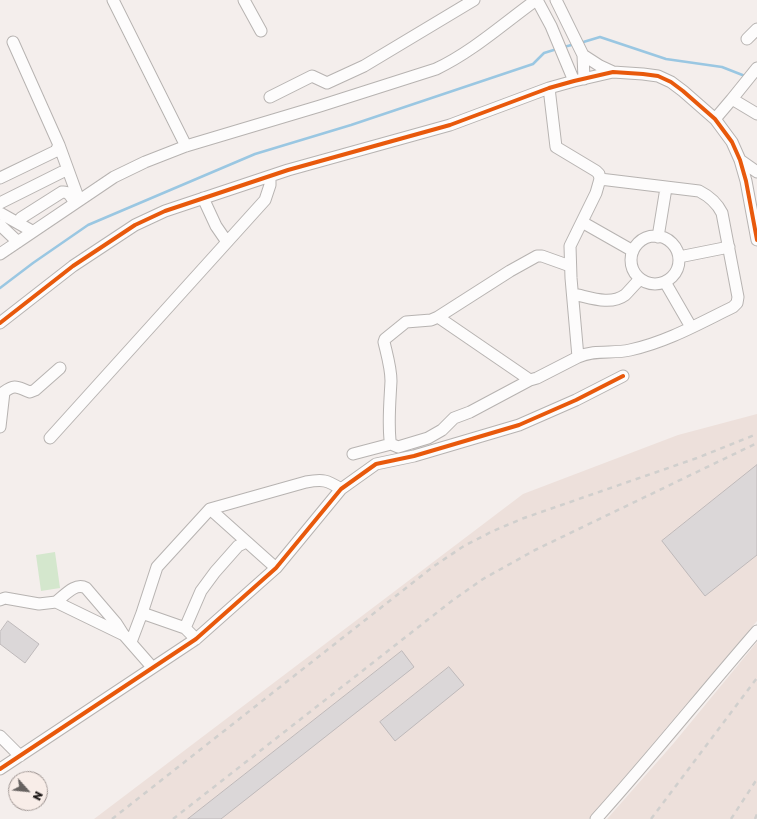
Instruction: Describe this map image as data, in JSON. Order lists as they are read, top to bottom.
{
  "north": "bottom right"
}
